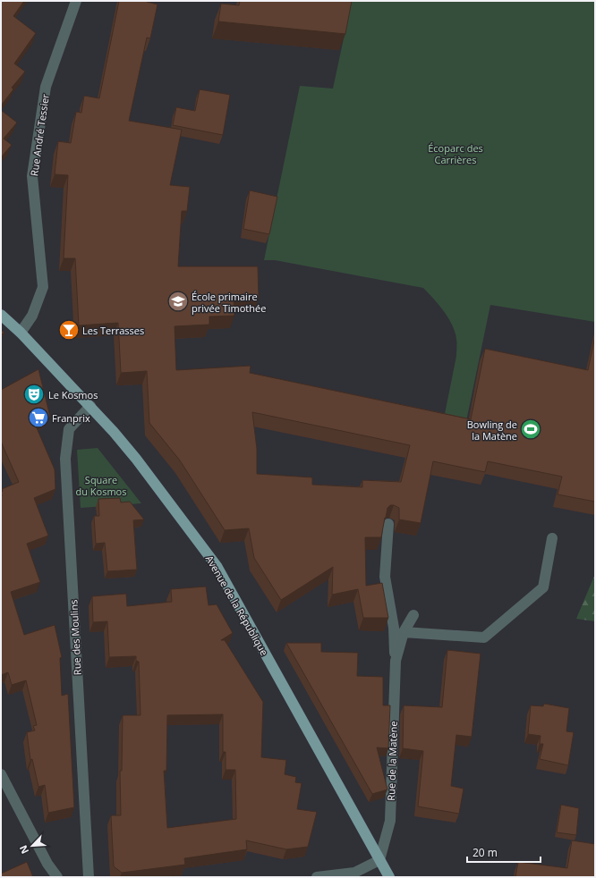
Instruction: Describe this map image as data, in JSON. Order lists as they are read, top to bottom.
{
  "streets": {
    "main road": ["Avenue de la République"],
    "street": ["Rue André Tessier", "Rue des Moulins", "Rue de la Matène"]
  },
  "crossings": [
    ["Rue André Tessier", "Avenue de la République"],
    ["Avenue de la République", "Rue des Moulins"],
    ["Avenue de la République", "Rue de la Matène"]
  ],
  "parks": ["Écoparc des Carrières", "Square du Kosmos"],
  "places": {
    "school or university": ["École primaire privée Timothée"],
    "bar": ["Les Terrasses"],
    "theatre": ["Le Kosmos"],
    "supermarket": ["Franprix"],
    "sports": ["Bowling de la Matène"]
  },
  "scale_bar": "20 m",
  "north": "bottom left"
}
